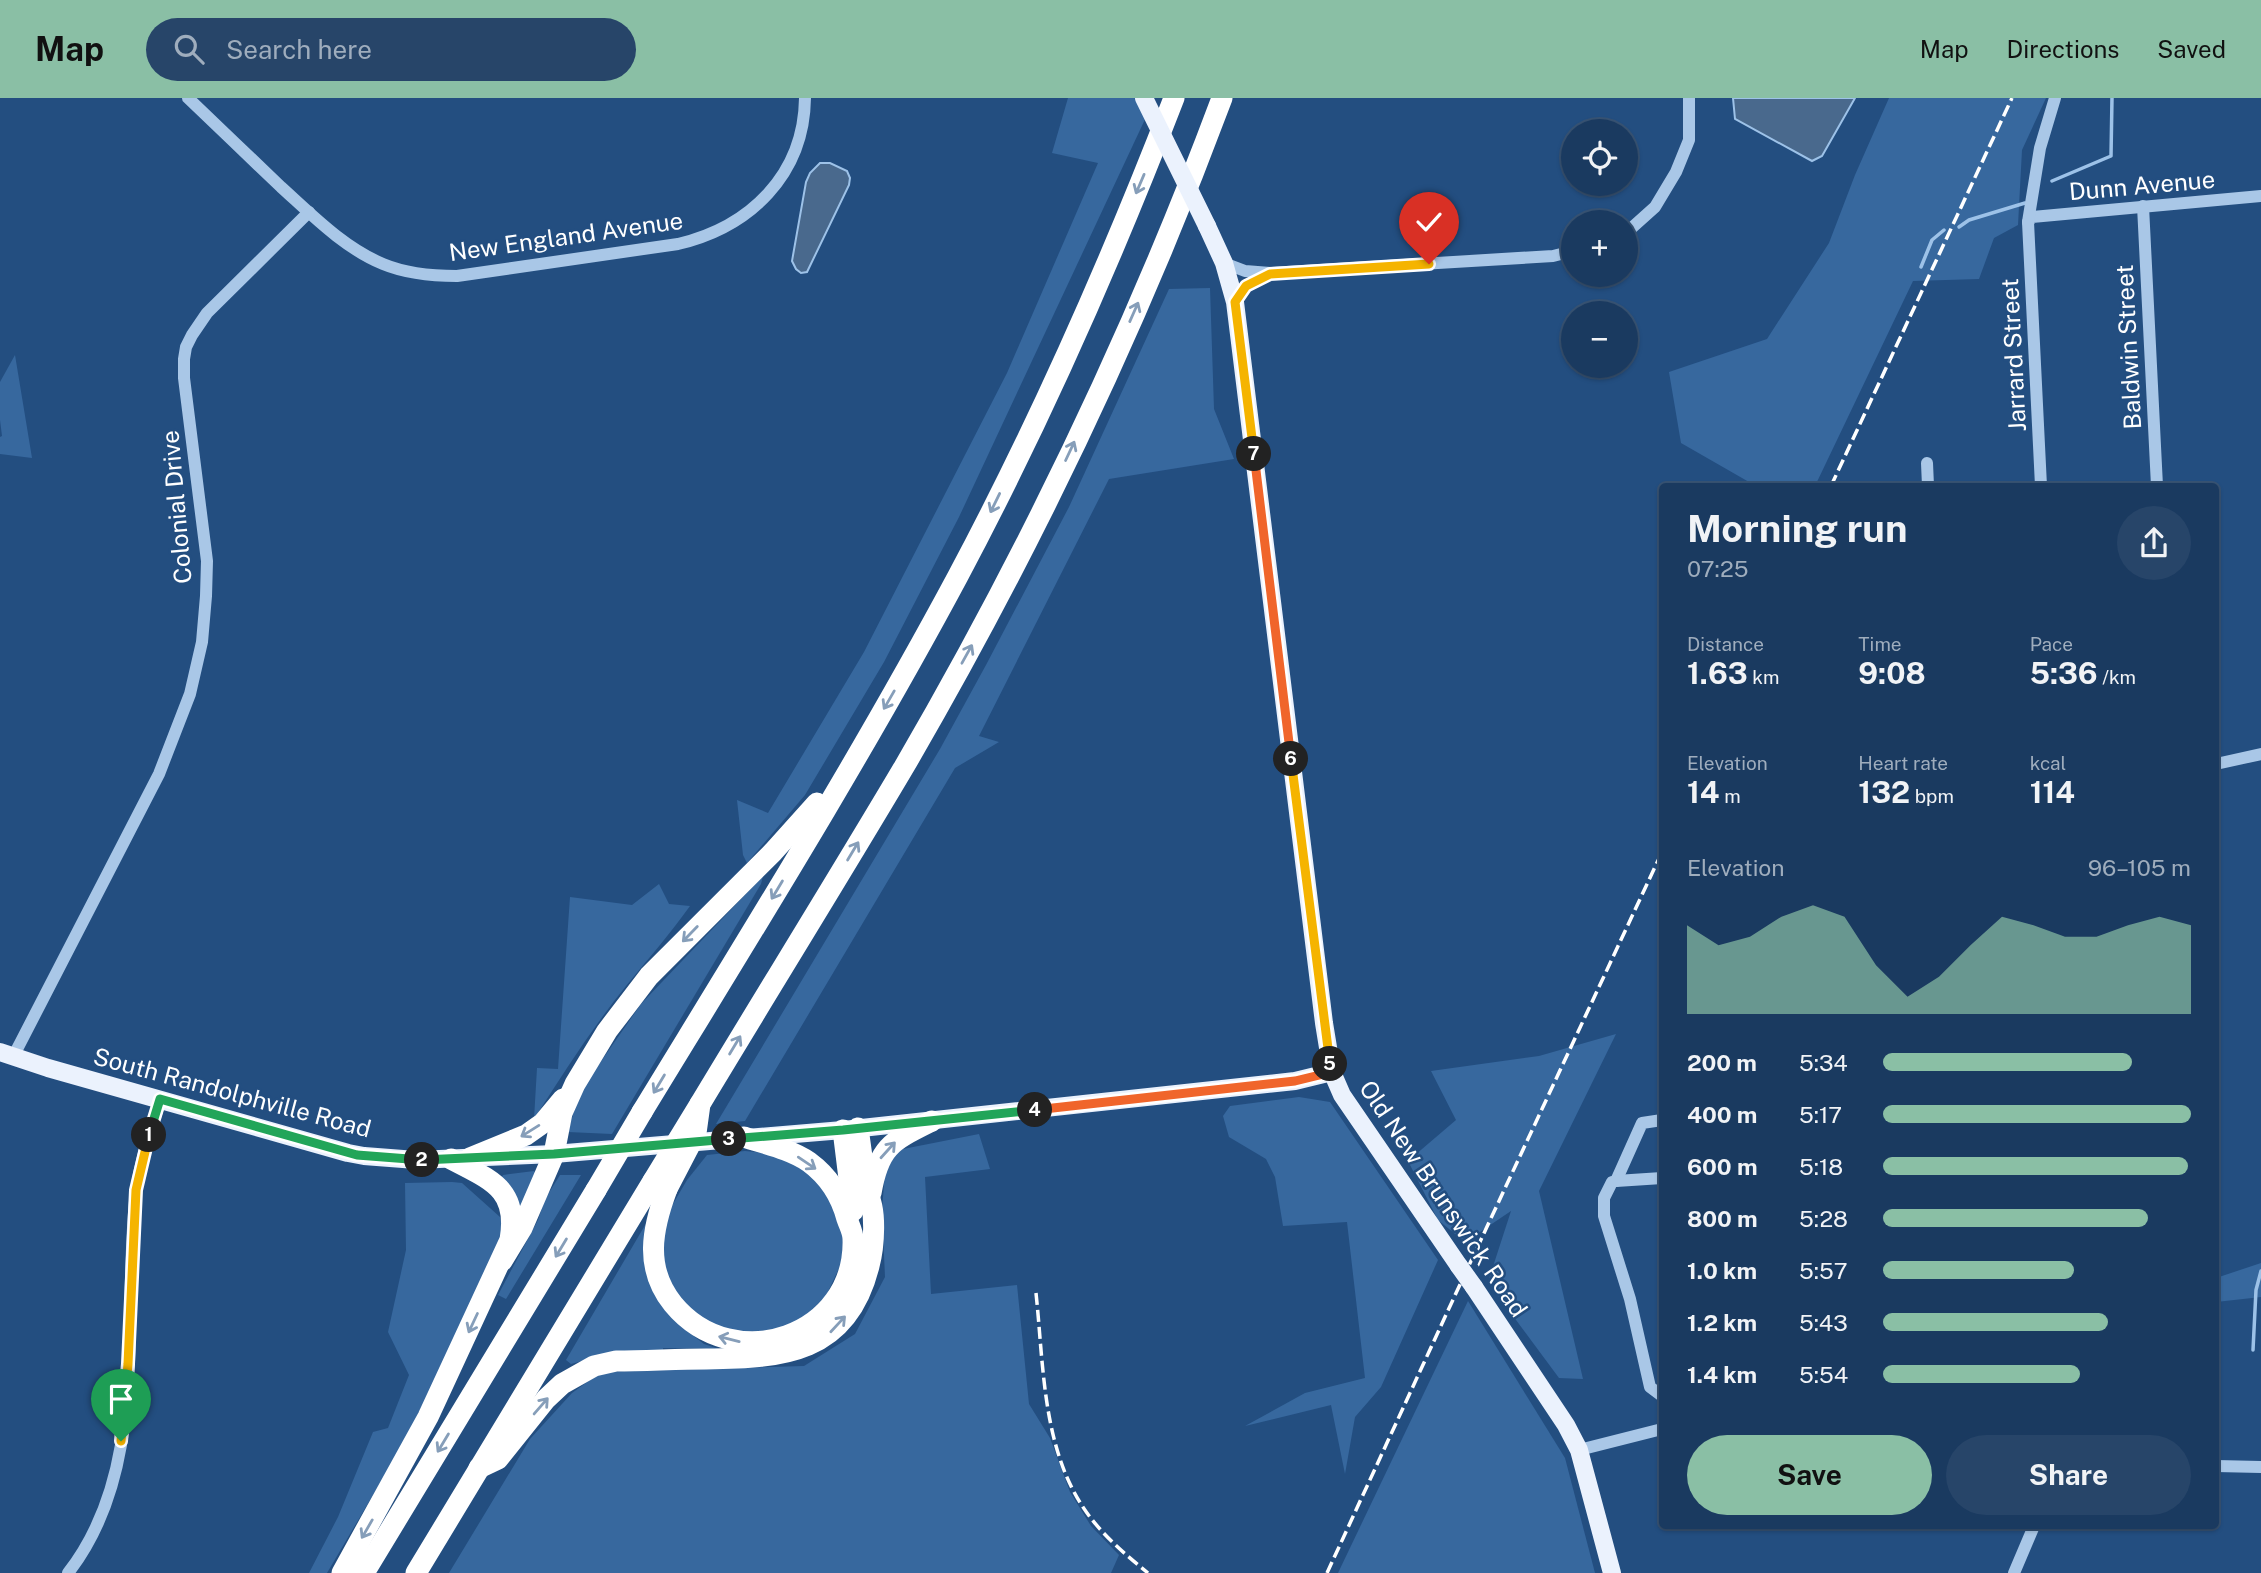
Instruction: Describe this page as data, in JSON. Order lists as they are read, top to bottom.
{
  "streets": {
    "main road": ["South Randolphville Road", "Old New Brunswick Road"],
    "street": [
      "Dunn Avenue",
      "New England Avenue",
      "Baldwin Street",
      "Jarrard Street",
      "Colonial Drive"
    ]
  },
  "crossings": [
    ["Dunn Avenue", "Baldwin Street"],
    ["Dunn Avenue", "Jarrard Street"],
    ["New England Avenue", "Colonial Drive"],
    ["Colonial Drive", "South Randolphville Road"],
    ["South Randolphville Road", "Old New Brunswick Road"]
  ],
  "page": {
    "header": "Map",
    "search": "Search here",
    "nav": ["Map", "Directions", "Saved"],
    "map_buttons": ["+", "−"],
    "pins": [
      "7",
      "6",
      "5",
      "4",
      "1",
      "3",
      "2"
    ],
    "heading": ["Morning run", "07:25"],
    "stats": [
      ["Distance", "1.63 km"],
      ["Time", "9:08"],
      ["Pace", "5:36 /km"],
      ["Elevation", "14 m"],
      ["Heart rate", "132 bpm"],
      ["kcal", "114"]
    ],
    "chart": ["Elevation", "96–105 m"],
    "list": [
      {
        "name": "200 m",
        "note": "5:34"
      },
      {
        "name": "400 m",
        "note": "5:17"
      },
      {
        "name": "600 m",
        "note": "5:18"
      },
      {
        "name": "800 m",
        "note": "5:28"
      },
      {
        "name": "1.0 km",
        "note": "5:57"
      },
      {
        "name": "1.2 km",
        "note": "5:43"
      },
      {
        "name": "1.4 km",
        "note": "5:54"
      }
    ],
    "buttons": ["Save", "Share"]
  }
}
